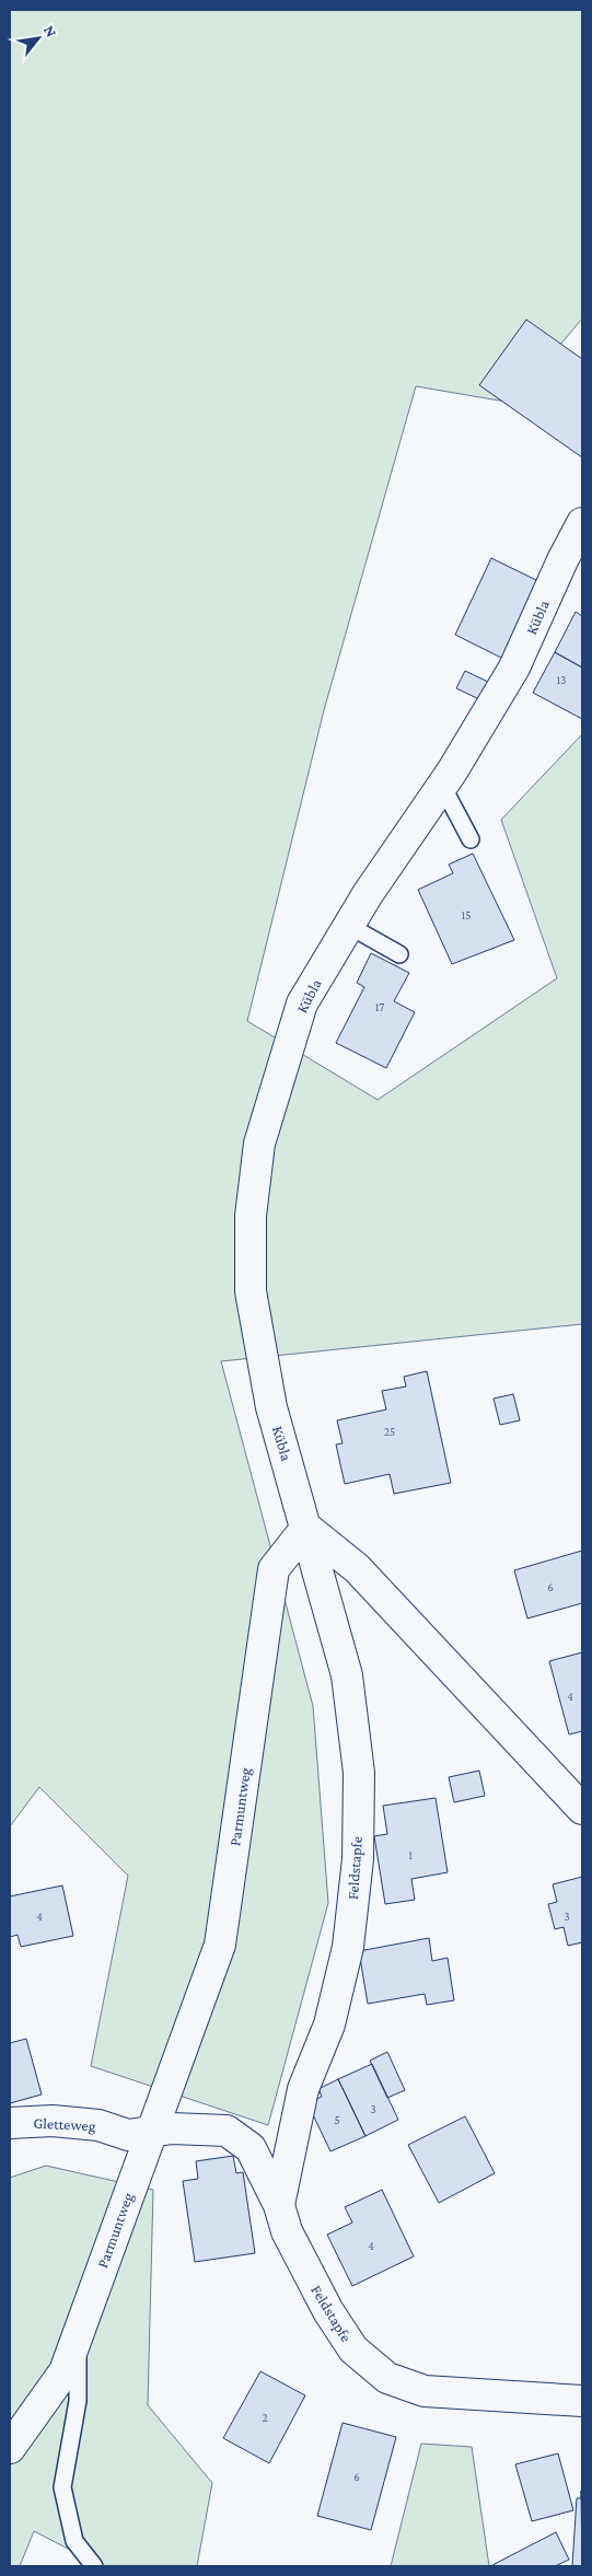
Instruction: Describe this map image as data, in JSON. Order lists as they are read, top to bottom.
{
  "streets": {
    "street": [
      "Kübla",
      "Parmuntweg",
      "Feldstapfe",
      "Gletteweg"
    ]
  },
  "crossings": [
    ["Kübla", "Parmuntweg"],
    ["Kübla", "Feldstapfe"],
    ["Parmuntweg", "Feldstapfe"],
    ["Parmuntweg", "Gletteweg"],
    ["Feldstapfe", "Gletteweg"]
  ],
  "house_numbers": [
    "13",
    "15",
    "17",
    "25",
    "6",
    "4",
    "1",
    "4",
    "3",
    "3",
    "5",
    "4",
    "2",
    "6"
  ],
  "north": "top right"
}
